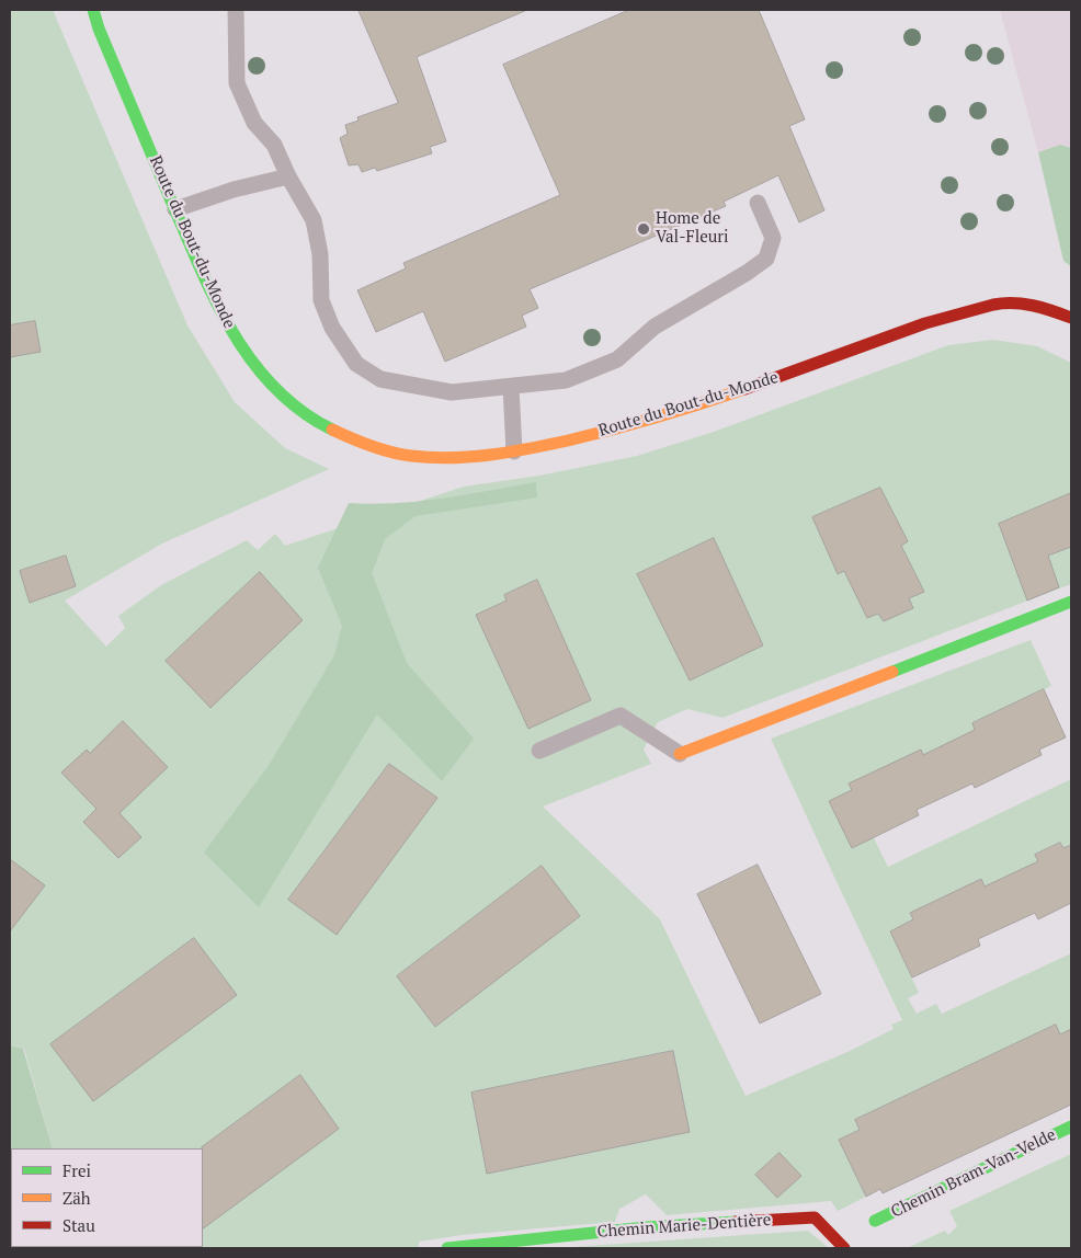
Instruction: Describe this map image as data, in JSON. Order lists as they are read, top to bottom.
{
  "streets": {
    "main road": ["Route du Bout-du-Monde", "Chemin Bram-Van-Velde", "Chemin Marie-Dentière"]
  },
  "places": ["Home de Val-Fleuri"],
  "legend": ["Frei", "Zäh", "Stau"]
}
